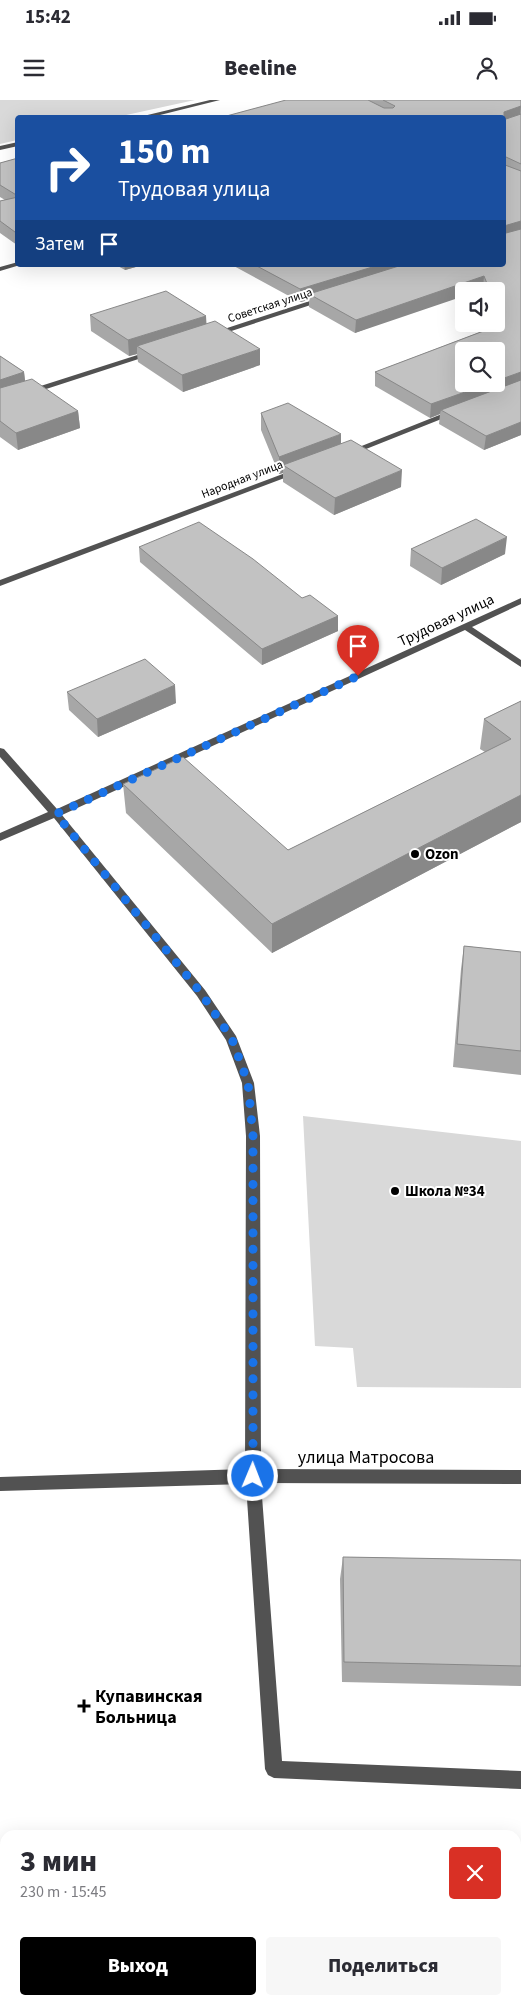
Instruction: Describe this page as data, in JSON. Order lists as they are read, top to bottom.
{
  "streets": {
    "street": [
      "Советская улица",
      "Народная улица",
      "Трудовая улица",
      "улица Матросова"
    ]
  },
  "places": {
    "other": ["Ozon", "Школа №34"],
    "health": ["Купавинская Больница"]
  },
  "page": {
    "status": "15:42",
    "header": "Beeline",
    "turn": ["150 m", "Трудовая улица"],
    "then": "Затем",
    "heading": ["3 мин", "230 m · 15:45"],
    "buttons": ["Выход", "Поделиться"]
  }
}
